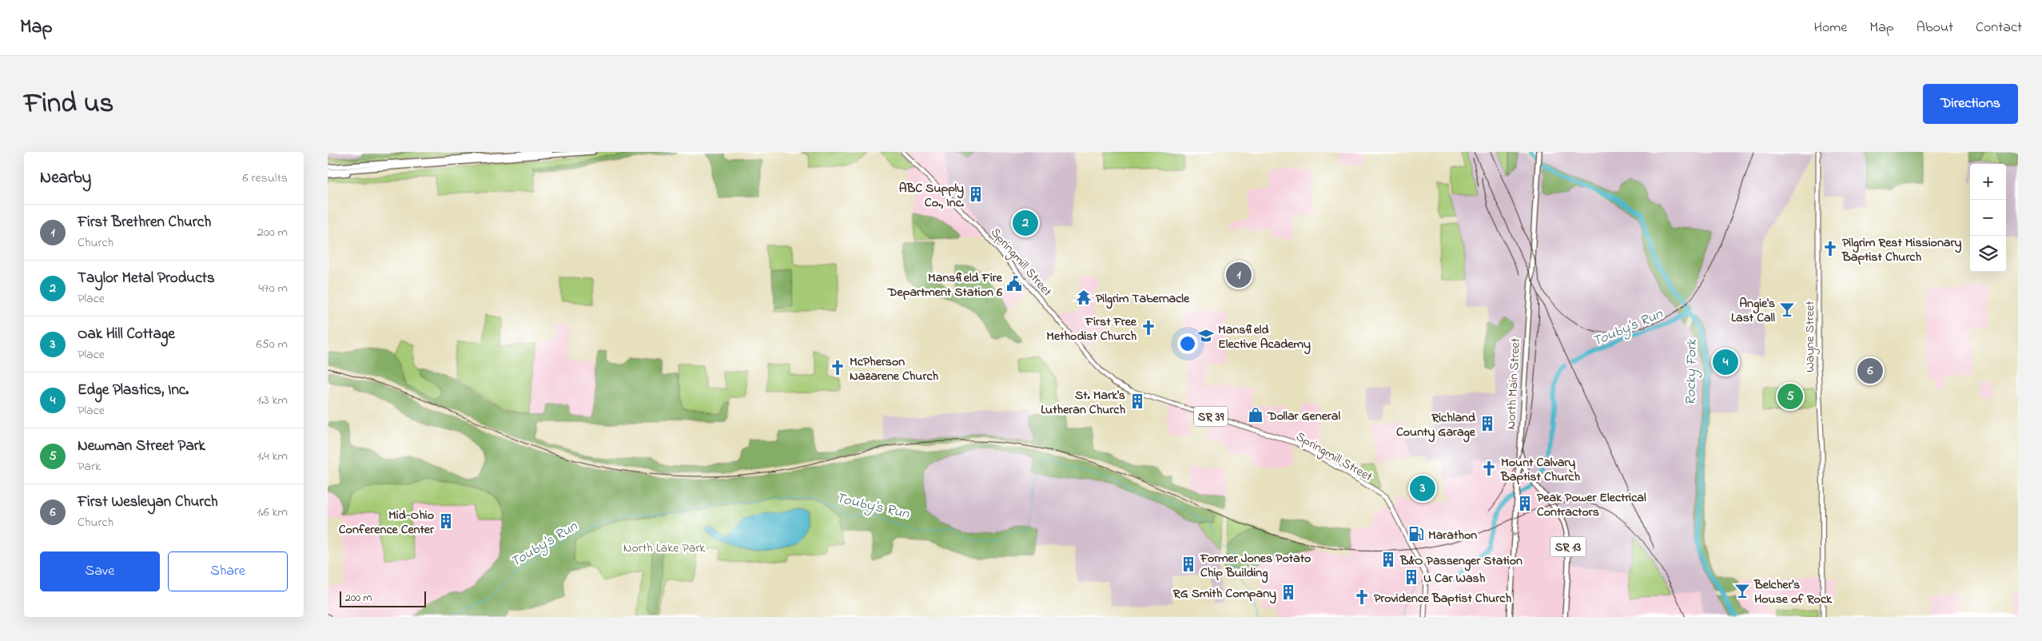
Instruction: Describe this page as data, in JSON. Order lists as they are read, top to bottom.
{
  "streets": {
    "highway": ["North Main Street", "SR 13"],
    "main road": ["Springmill Street", "Wayne Street", "SR 39"]
  },
  "crossings": [
    ["North Main Street", "SR 13"]
  ],
  "water": ["Touby's Run", "Rocky Fork"],
  "parks": ["North Lake Park"],
  "places": {
    "building": [
      "ABC Supply Co., Inc.",
      "St. Mark's Lutheran Church",
      "Richland County Garage",
      "Peak Power Electrical Contractors",
      "Mid-Ohio Conference Center",
      "B&O Passenger Station",
      "Former Jones Potato Chip Building",
      "U Car Wash",
      "RG Smith Company"
    ],
    "church": [
      "Pilgrim Rest Missionary Baptist Church",
      "First Free Methodist Church",
      "McPherson Nazarene Church",
      "Mount Calvary Baptist Church",
      "Providence Baptist Church"
    ],
    "public building": ["Mansfield Fire Department Station 6"],
    "temple": ["Pilgrim Tabernacle"],
    "bar": ["Angie's Last Call", "Belcher's House of Rock"],
    "school or university": ["Mansfield Elective Academy"],
    "shop": ["Dollar General"],
    "fuel station": ["Marathon"]
  },
  "scale_bar": "200 m",
  "page": {
    "header": "Map",
    "nav": [
      "Home",
      "Map",
      "About",
      "Contact"
    ],
    "title": "Find us",
    "buttons": [
      "Directions",
      ["Save", "Share"]
    ],
    "heading": ["Nearby", "6 results"],
    "map_buttons": ["+", "−"],
    "list": [
      {
        "mark": "1",
        "name": "First Brethren Church",
        "note": "Church",
        "value": "200 m"
      },
      {
        "mark": "2",
        "name": "Taylor Metal Products",
        "note": "Place",
        "value": "470 m"
      },
      {
        "mark": "3",
        "name": "Oak Hill Cottage",
        "note": "Place",
        "value": "650 m"
      },
      {
        "mark": "4",
        "name": "Edge Plastics, Inc.",
        "note": "Place",
        "value": "1.3 km"
      },
      {
        "mark": "5",
        "name": "Newman Street Park",
        "note": "Park",
        "value": "1.4 km"
      },
      {
        "mark": "6",
        "name": "First Wesleyan Church",
        "note": "Church",
        "value": "1.6 km"
      }
    ],
    "pins": [
      "2",
      "1",
      "4",
      "6",
      "5",
      "3"
    ],
    "scale": "200 m"
  }
}
